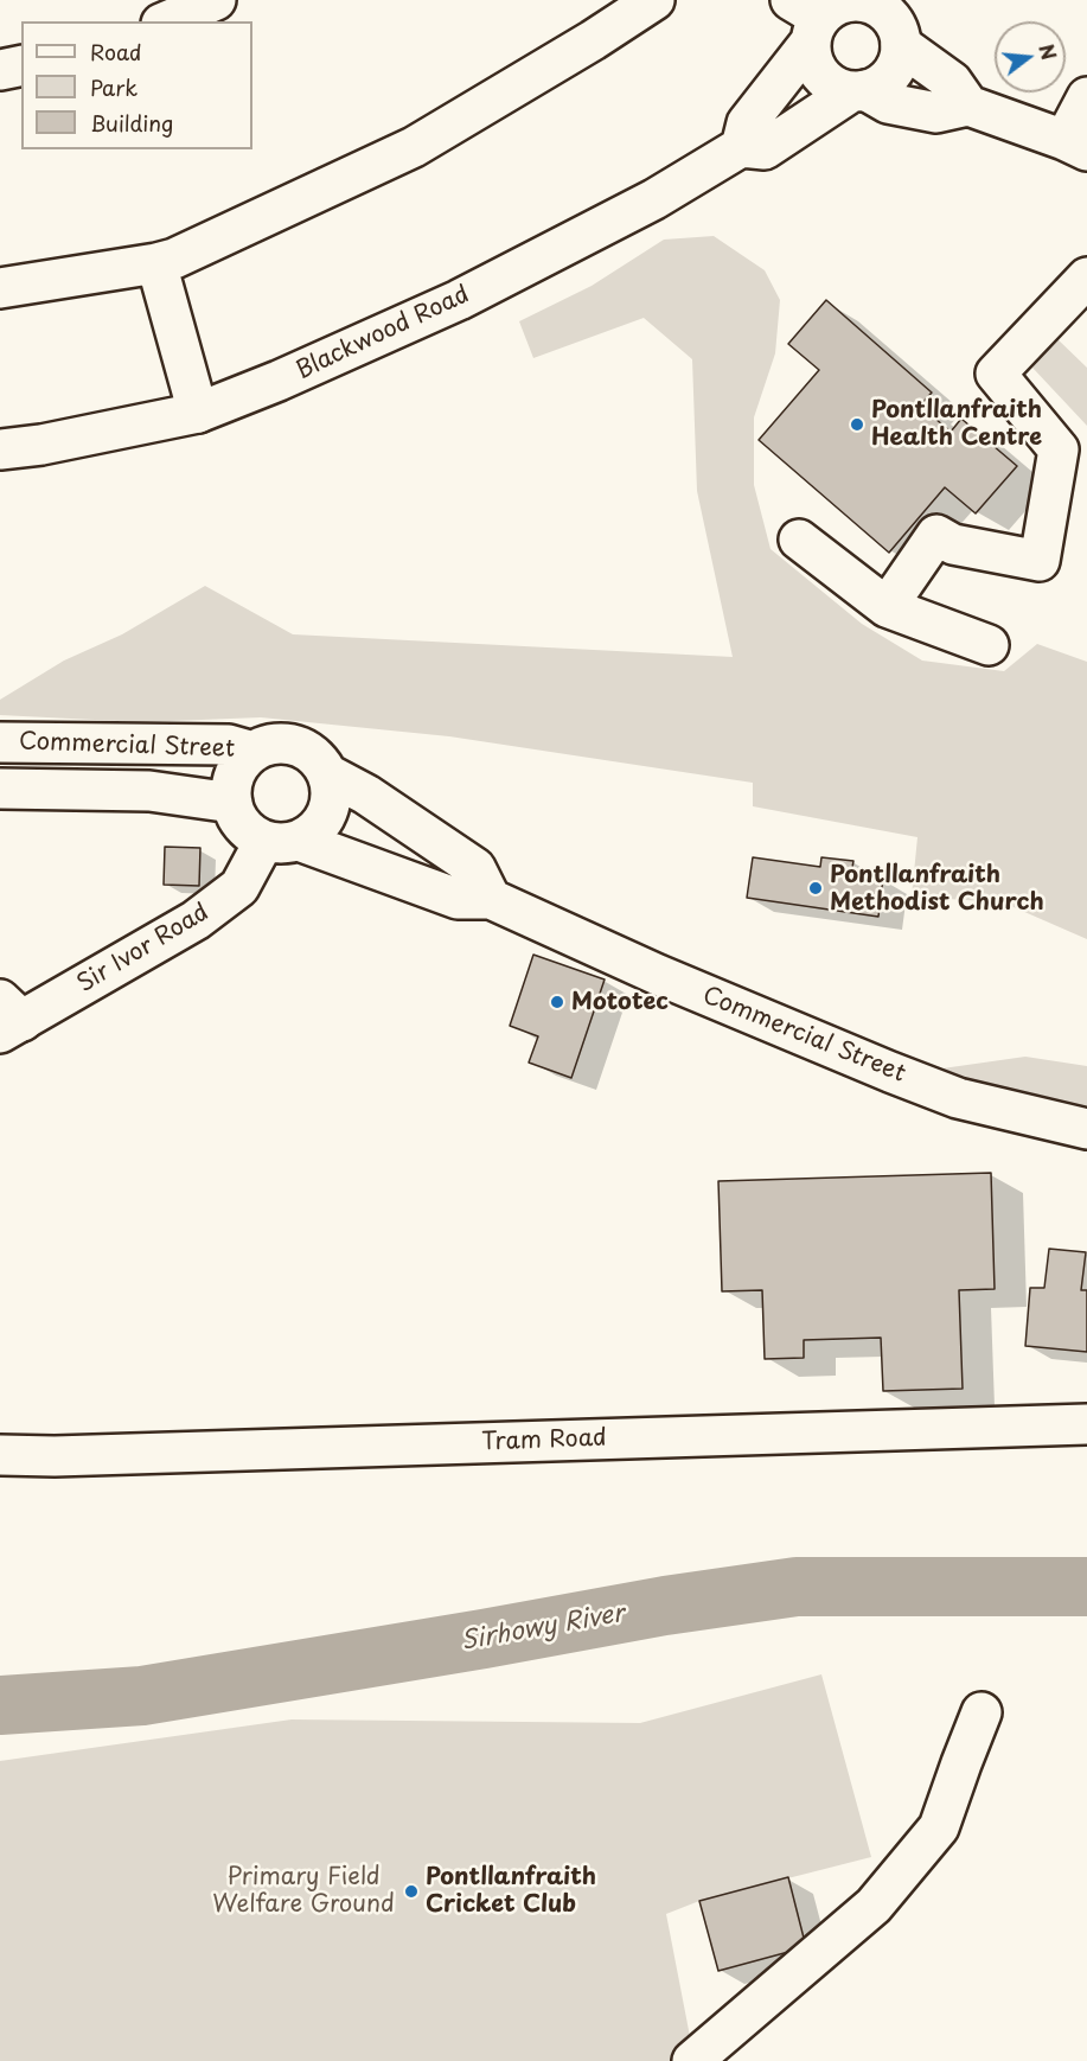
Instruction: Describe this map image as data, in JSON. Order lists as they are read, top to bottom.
{
  "streets": {
    "main road": [
      "Blackwood Road",
      "Commercial Street",
      "Sir Ivor Road",
      "Tram Road"
    ]
  },
  "crossings": [
    ["Commercial Street", "Sir Ivor Road"]
  ],
  "water": ["Sirhowy River"],
  "parks": ["Primary Field Welfare Ground"],
  "places": [
    "Pontllanfraith Health Centre",
    "Pontllanfraith Methodist Church",
    "Mototec",
    "Pontllanfraith Cricket Club"
  ],
  "legend": ["Road", "Park", "Building"],
  "north": "right"
}
